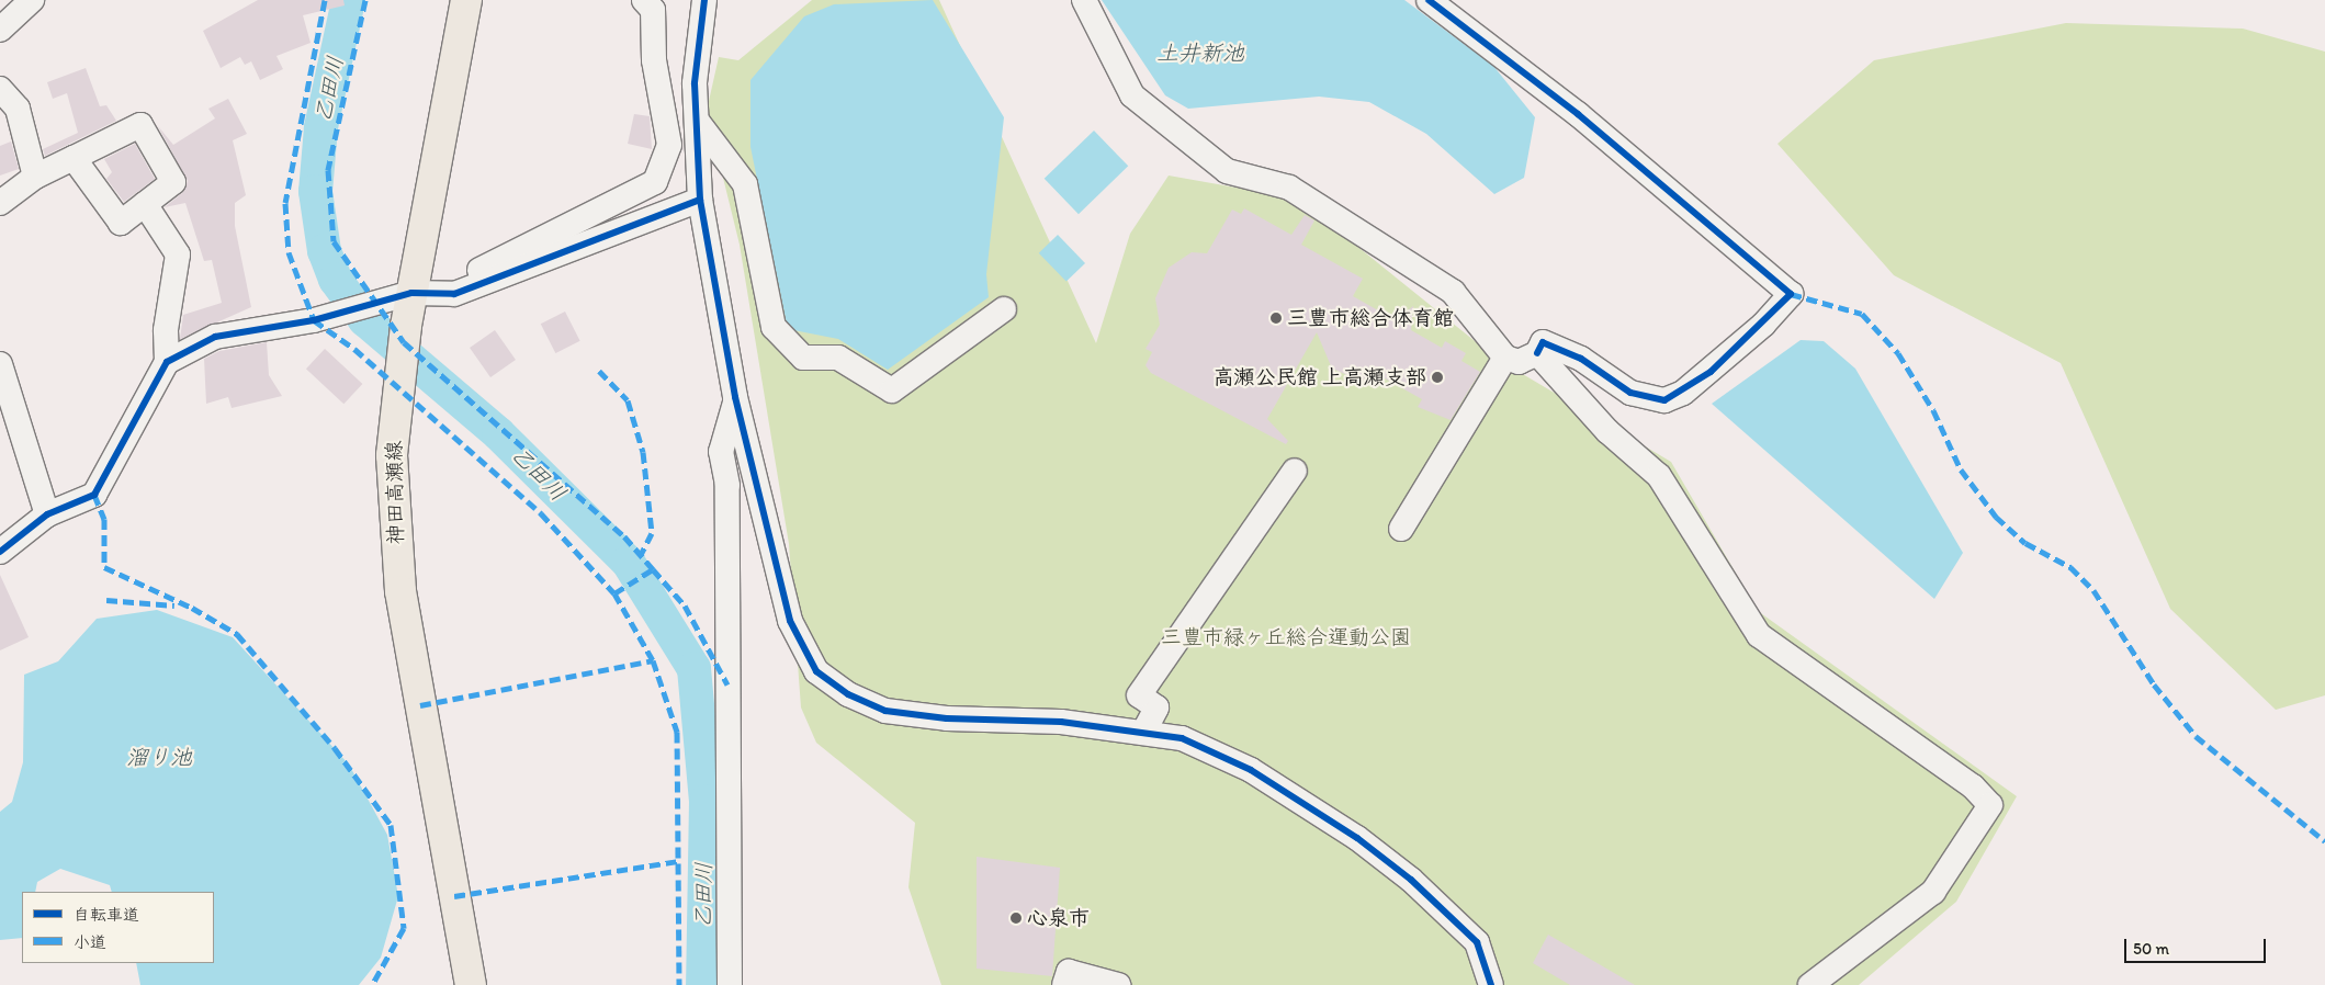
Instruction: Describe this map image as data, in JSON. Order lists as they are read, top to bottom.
{
  "streets": {
    "main road": ["神田高瀬線"]
  },
  "water": ["土井新池", "乙田川", "溜り池"],
  "parks": ["三豊市緑ヶ丘総合運動公園"],
  "places": ["三豊市総合体育館", "高瀬公民館 上高瀬支部", "心泉市"],
  "legend": ["自転車道", "小道"],
  "scale_bar": "50 m"
}
